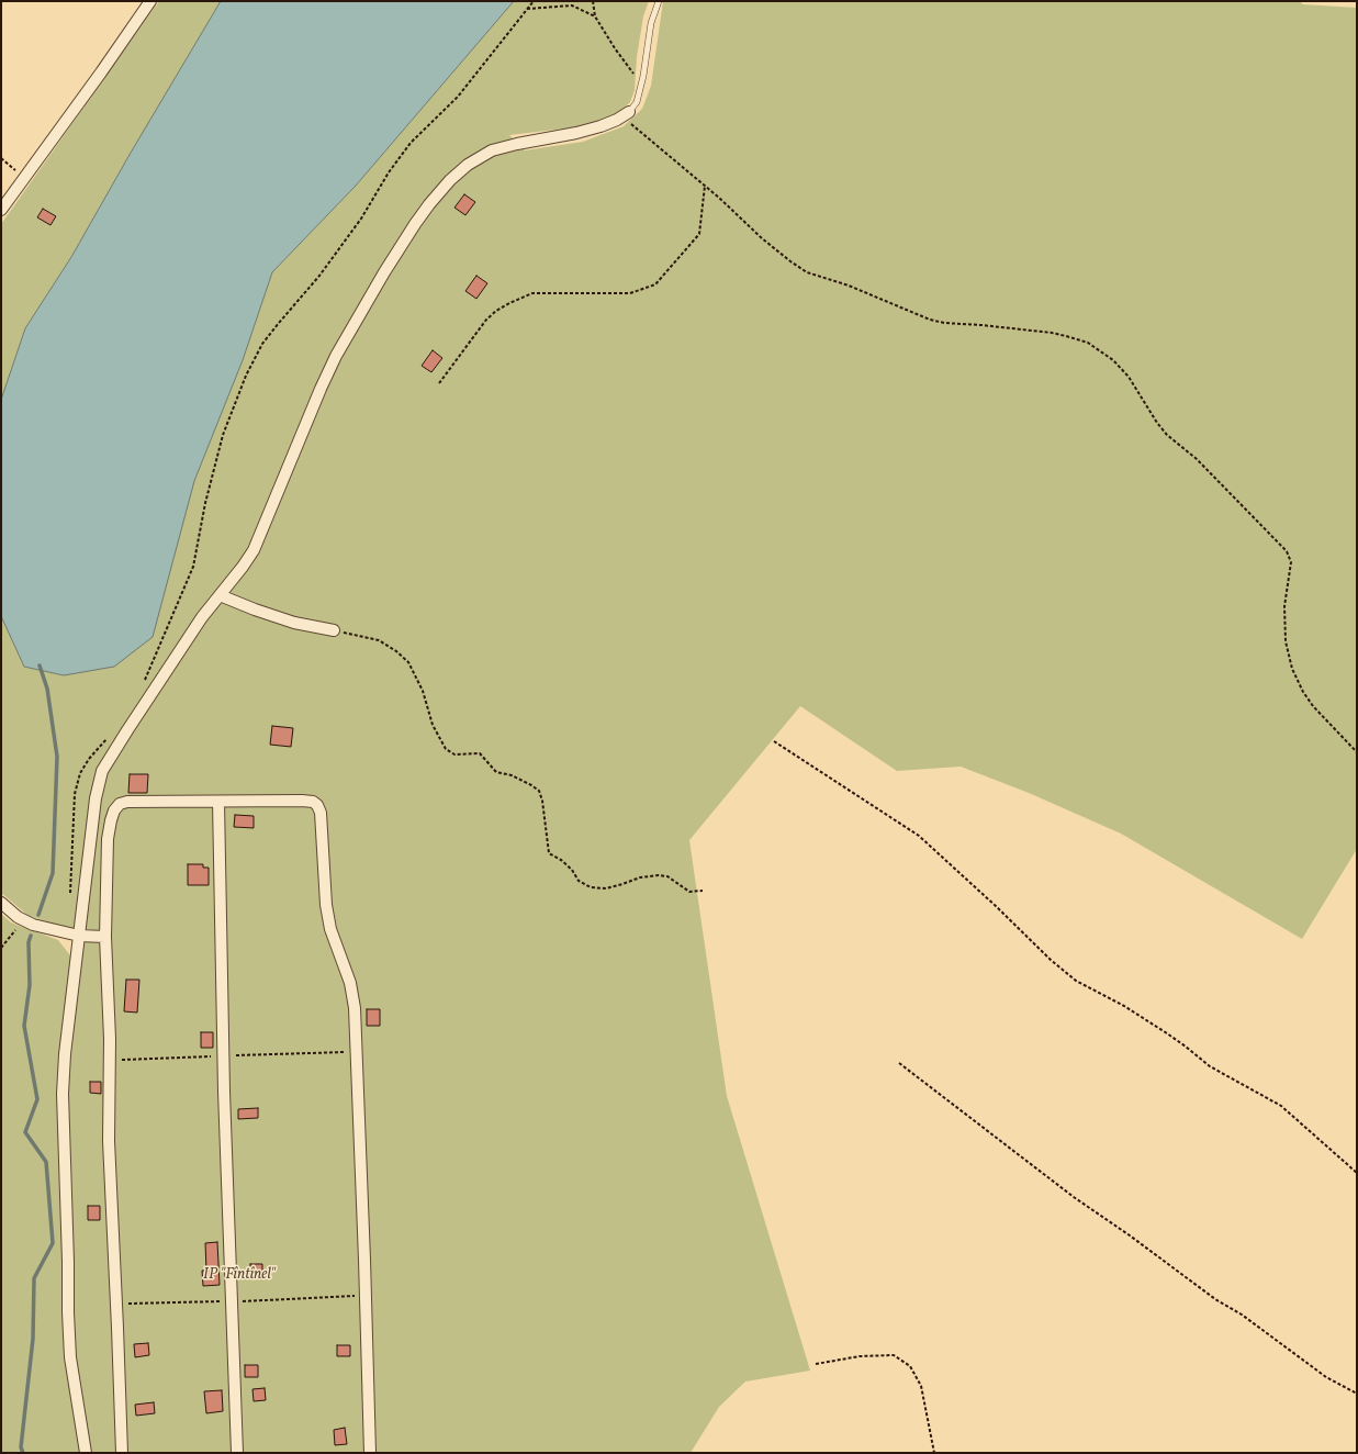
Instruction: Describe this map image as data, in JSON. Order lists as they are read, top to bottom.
{
  "parks": ["IP \"Fîntînel\""]
}
